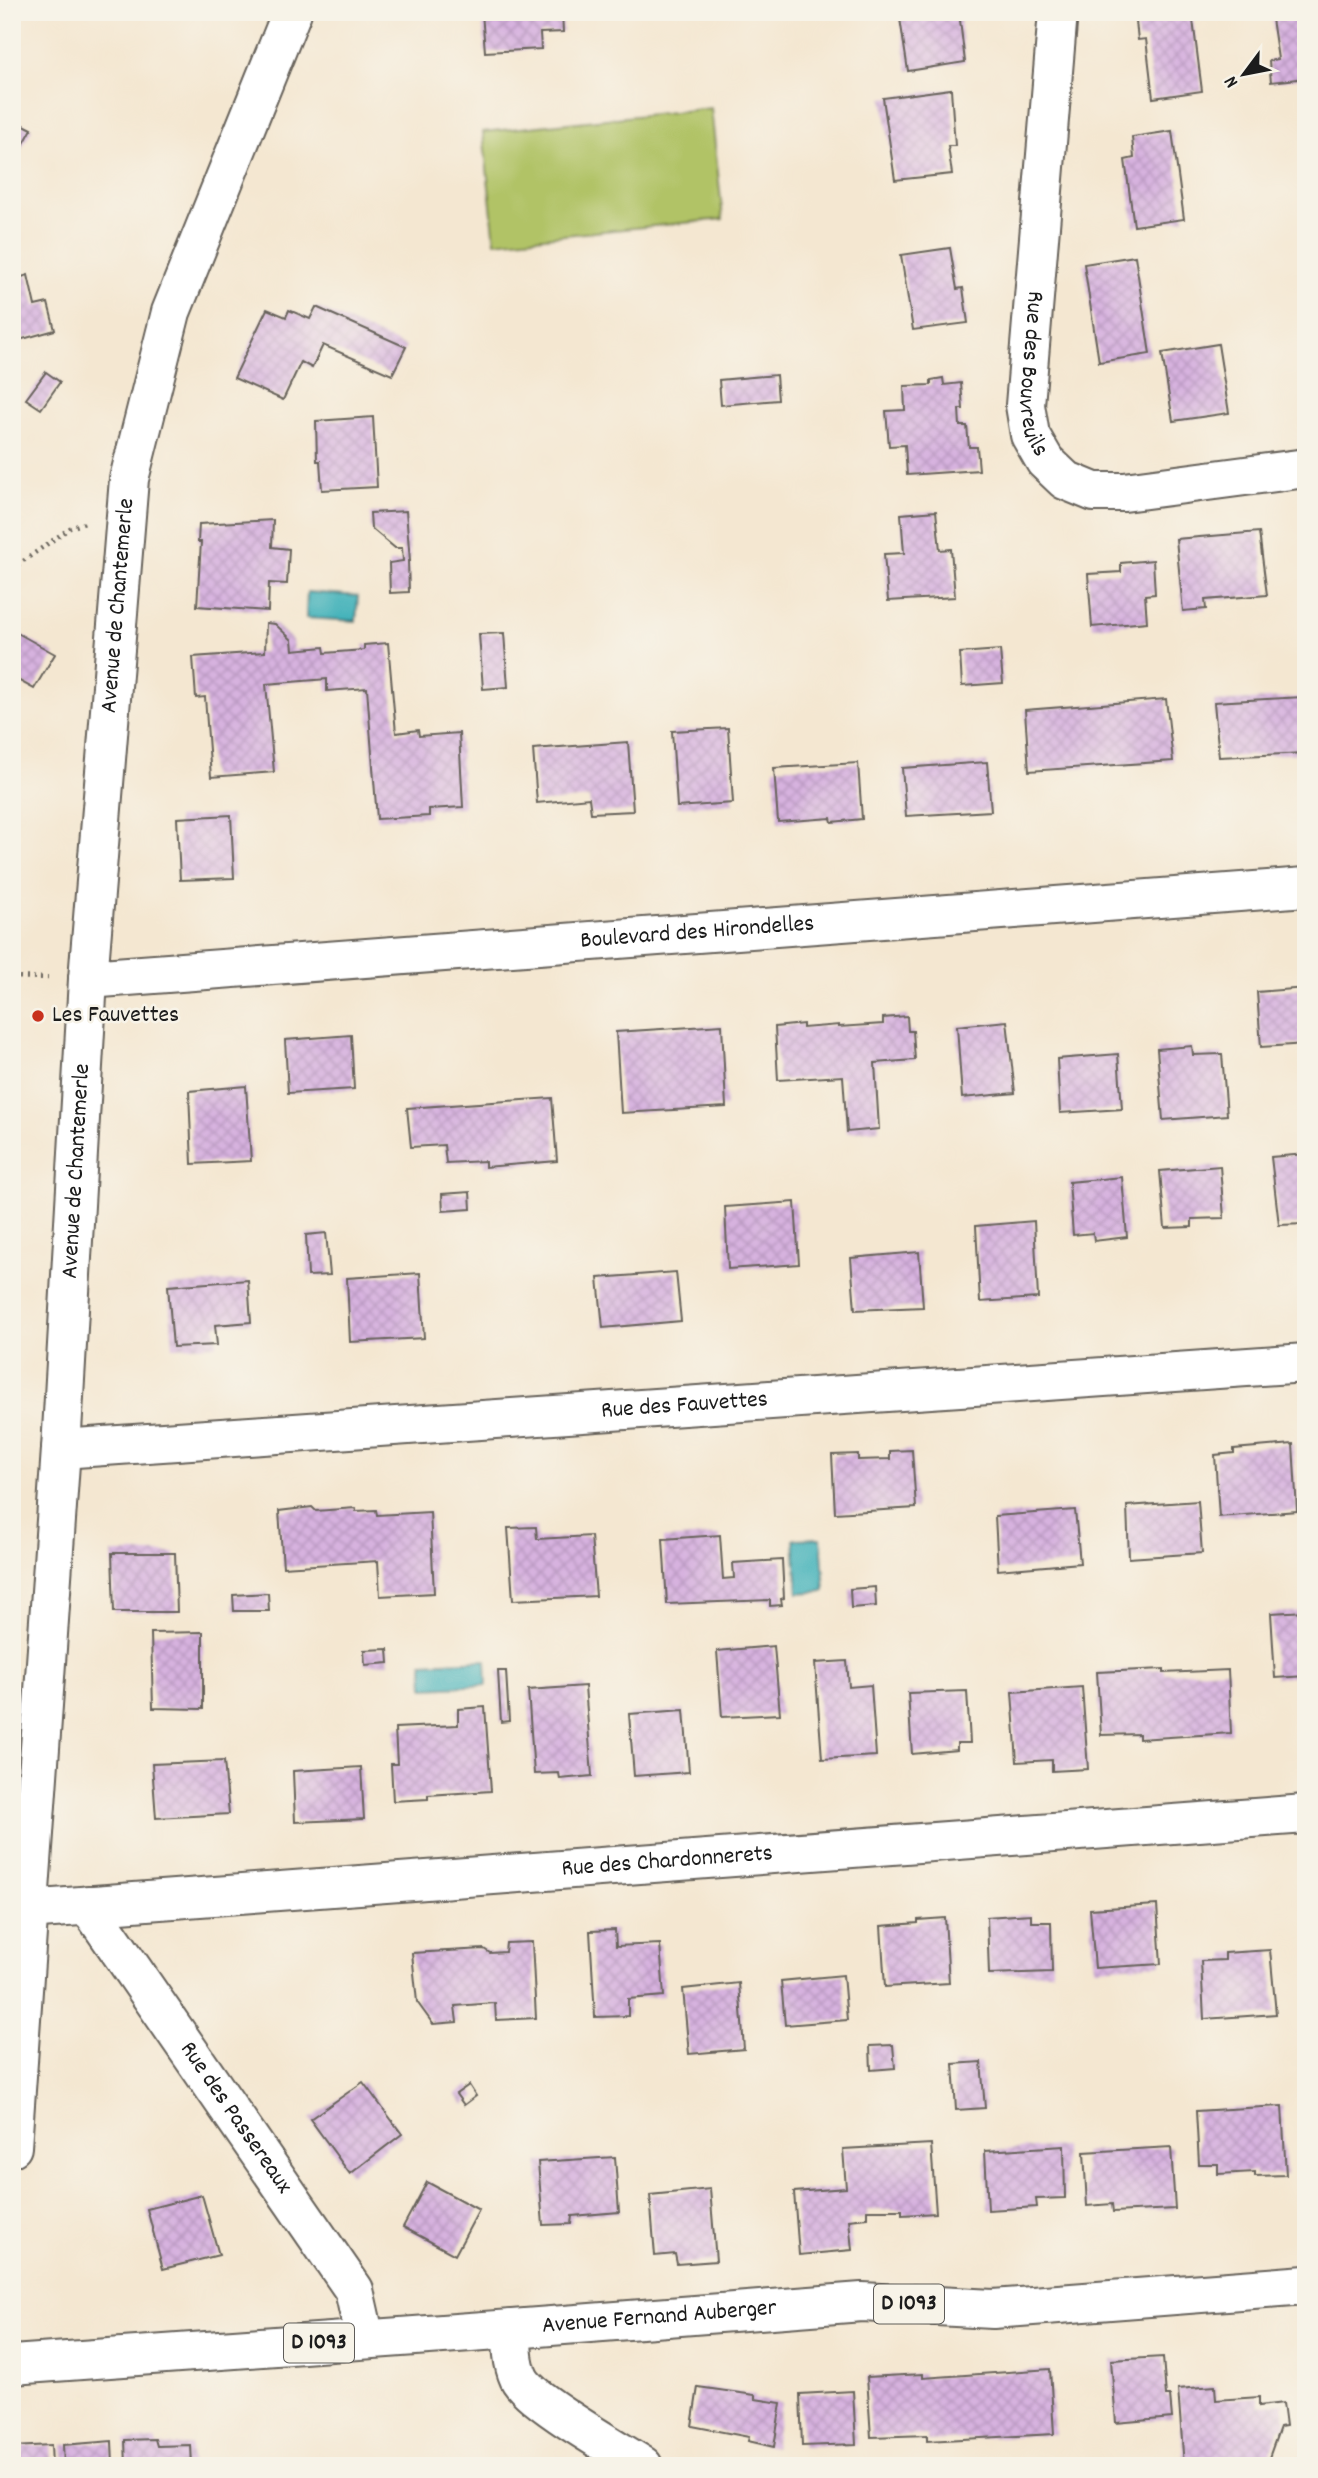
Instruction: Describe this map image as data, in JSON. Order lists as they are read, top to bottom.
{
  "streets": {
    "street": [
      "Rue des Bouvreuils",
      "Avenue de Chantemerle",
      "Boulevard des Hirondelles",
      "Rue des Fauvettes",
      "Rue des Chardonnerets",
      "Rue des Passereaux",
      "D 1093",
      "Avenue Fernand Auberger"
    ]
  },
  "crossings": [
    ["Avenue de Chantemerle", "Boulevard des Hirondelles"],
    ["Avenue de Chantemerle", "Rue des Fauvettes"],
    ["Avenue de Chantemerle", "Rue des Chardonnerets"],
    ["Rue des Chardonnerets", "Rue des Passereaux"],
    ["Rue des Passereaux", "Avenue Fernand Auberger"]
  ],
  "places": ["Les Fauvettes"],
  "north": "bottom left"
}
